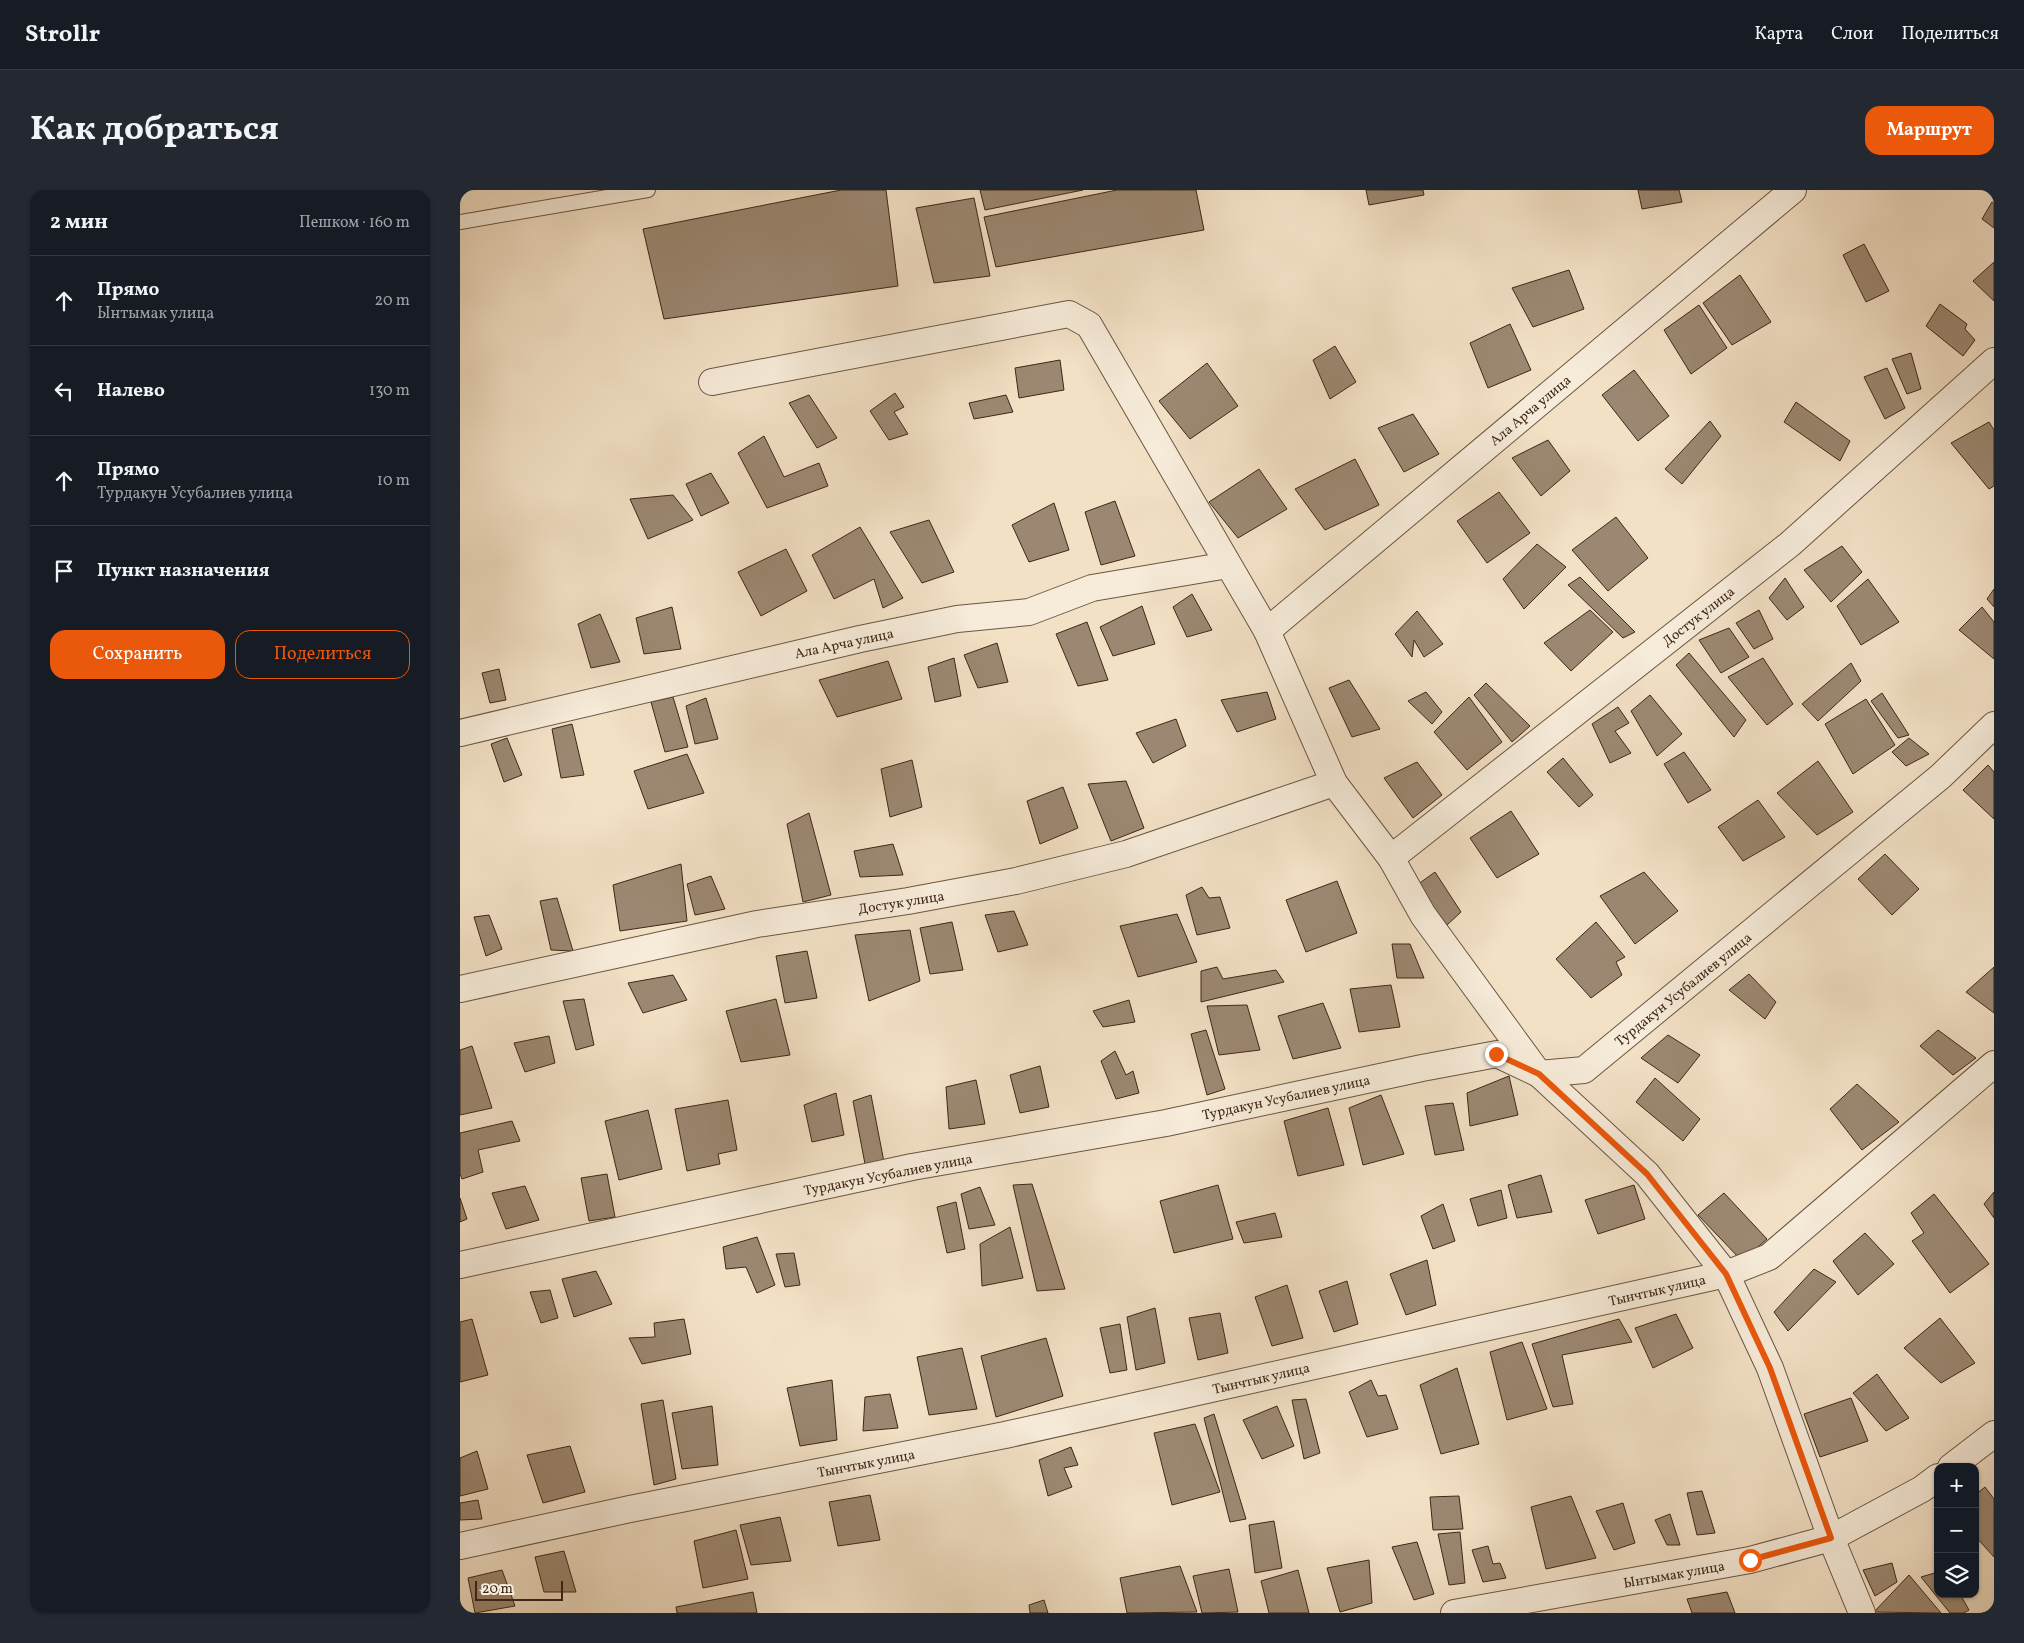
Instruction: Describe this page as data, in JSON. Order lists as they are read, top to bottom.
{
  "streets": {
    "street": [
      "Ала Арча улица",
      "Достук улица",
      "Турдакун Усубалиев улица",
      "Тынчтык улица",
      "Ынтымак улица"
    ]
  },
  "scale_bar": "20 m",
  "page": {
    "header": "Strollr",
    "nav": ["Карта", "Слои", "Поделиться"],
    "title": "Как добраться",
    "buttons": [
      "Маршрут",
      ["Сохранить", "Поделиться"]
    ],
    "heading": ["2 мин", "Пешком · 160 m"],
    "list": [
      ["Прямо", "Ынтымак улица", "20 m"],
      ["Налево", "130 m"],
      ["Прямо", "Турдакун Усубалиев улица", "10 m"],
      "Пункт назначения"
    ],
    "map_buttons": ["+", "−"],
    "scale": "20 m"
  }
}
